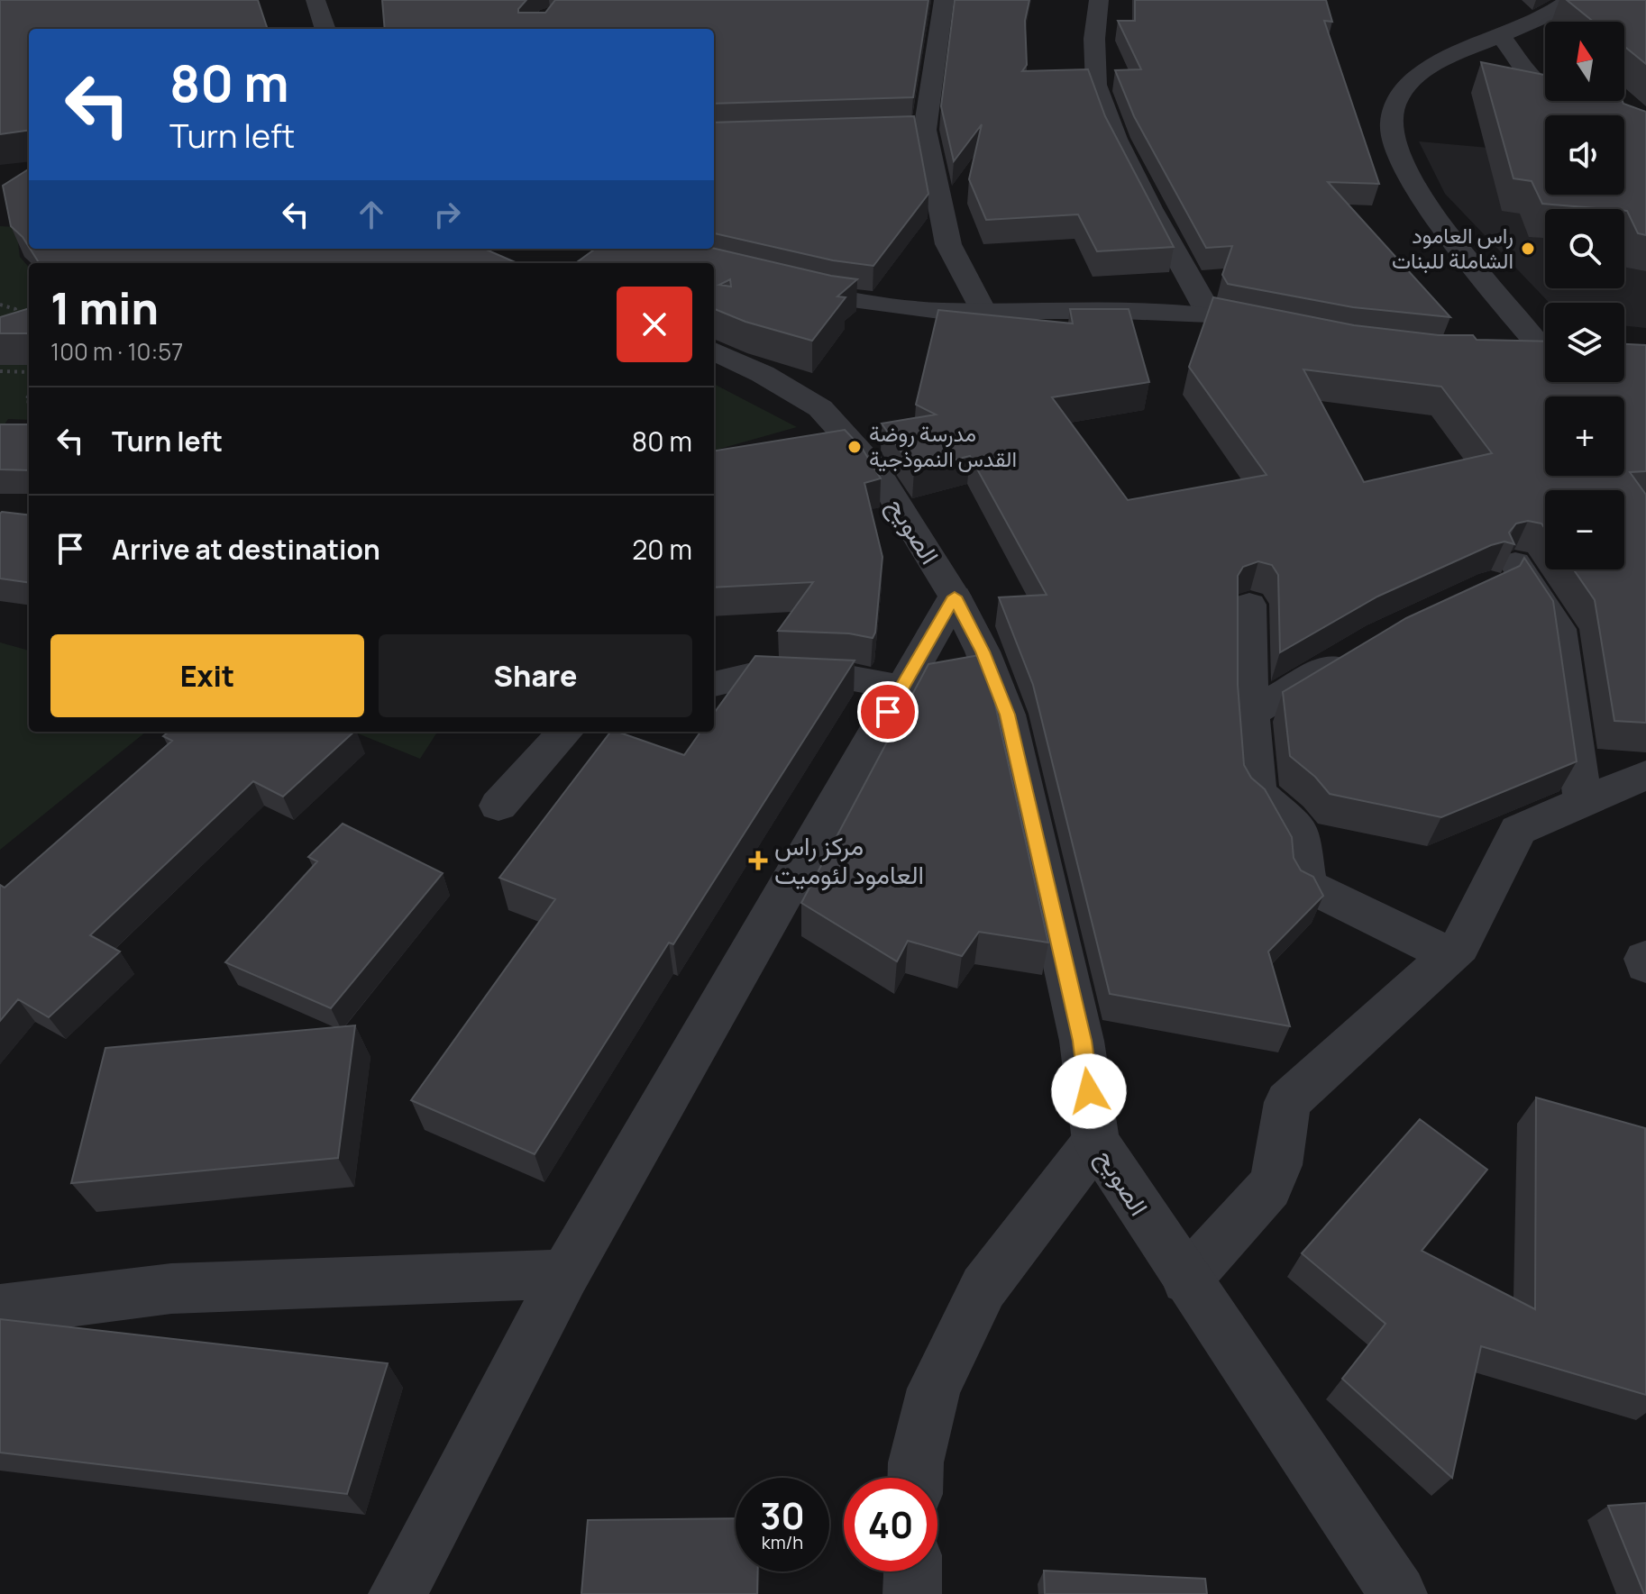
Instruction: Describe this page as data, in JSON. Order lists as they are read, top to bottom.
{
  "streets": {
    "street": ["الصويح"]
  },
  "places": {
    "other": ["راس العامود الشاملة للبنات", "مدرسة روضة القدس النموذجية"],
    "health": ["مركز راس العامود لئوميت"]
  },
  "north": "top",
  "page": {
    "map_buttons": ["+", "−"],
    "turn": ["80 m", "Turn left"],
    "heading": ["1 min", "100 m · 10:57"],
    "list": [
      {
        "name": "Turn left",
        "value": "80 m"
      },
      {
        "name": "Arrive at destination",
        "value": "20 m"
      }
    ],
    "buttons": ["Exit", "Share"],
    "speed": "30 km/h",
    "limit": "40"
  }
}
